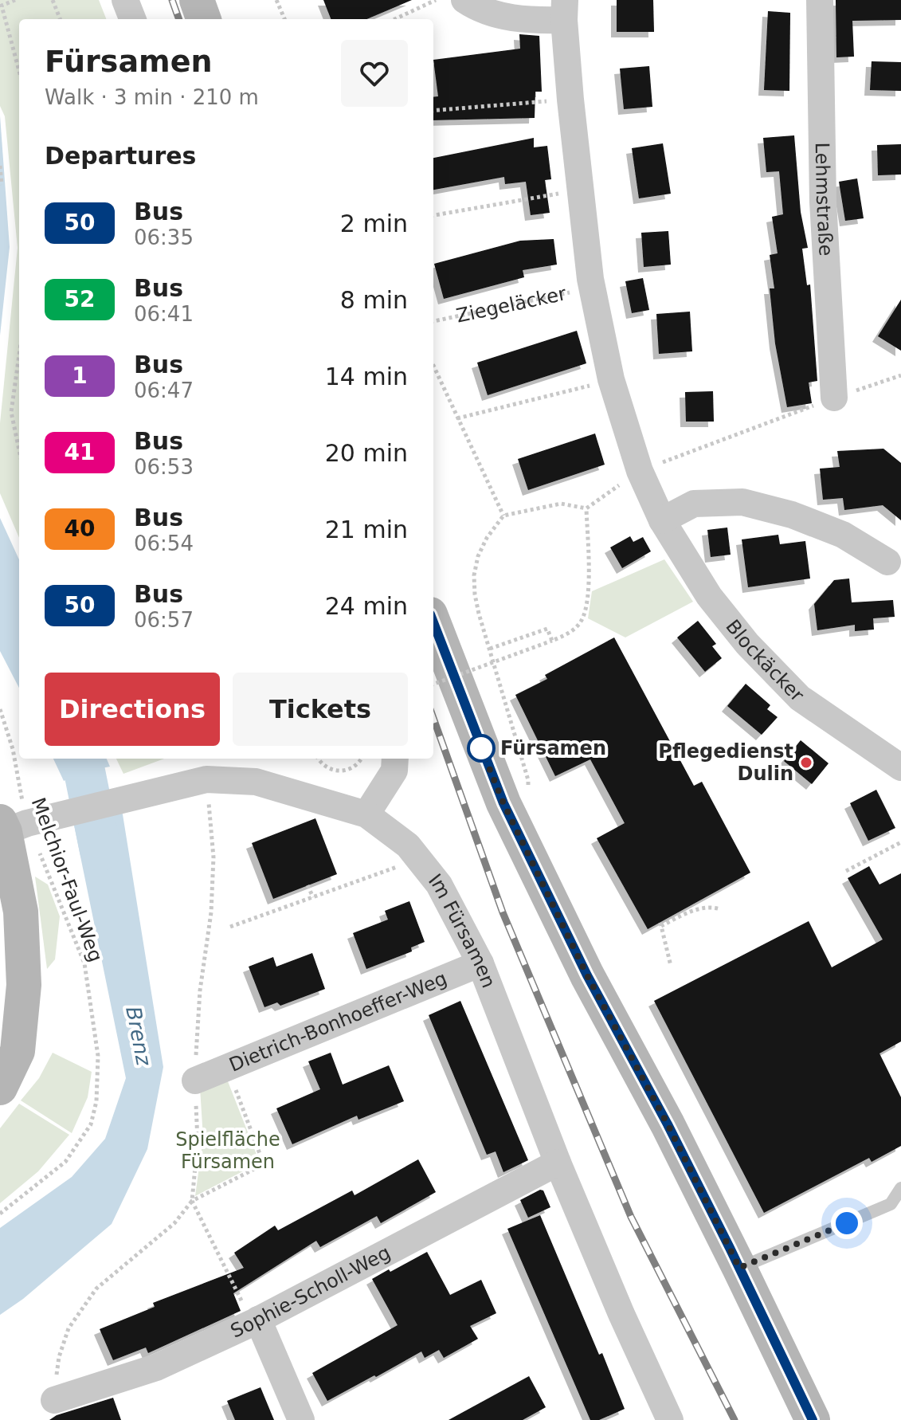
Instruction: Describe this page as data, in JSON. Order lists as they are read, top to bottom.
{
  "streets": {
    "street": [
      "Lehmstraße",
      "Ziegeläcker",
      "Blockäcker",
      "Im Fürsamen",
      "Dietrich-Bonhoeffer-Weg",
      "Sophie-Scholl-Weg"
    ],
    "path": ["Melchior-Faul-Weg"]
  },
  "crossings": [
    ["Ziegeläcker", "Blockäcker"],
    ["Melchior-Faul-Weg", "Im Fürsamen"],
    ["Im Fürsamen", "Dietrich-Bonhoeffer-Weg"],
    ["Im Fürsamen", "Sophie-Scholl-Weg"]
  ],
  "water": ["Brenz"],
  "parks": ["Spielfläche Fürsamen"],
  "places": ["Fürsamen", "Pflegedienst Dulin"],
  "lines": ["bus line 50"],
  "page": {
    "heading": [
      ["Fürsamen", "Walk · 3 min · 210 m"],
      "Departures"
    ],
    "list": [
      {
        "mark": "50",
        "name": "Bus",
        "note": "06:35",
        "value": "2 min"
      },
      {
        "mark": "52",
        "name": "Bus",
        "note": "06:41",
        "value": "8 min"
      },
      {
        "mark": "1",
        "name": "Bus",
        "note": "06:47",
        "value": "14 min"
      },
      {
        "mark": "41",
        "name": "Bus",
        "note": "06:53",
        "value": "20 min"
      },
      {
        "mark": "40",
        "name": "Bus",
        "note": "06:54",
        "value": "21 min"
      },
      {
        "mark": "50",
        "name": "Bus",
        "note": "06:57",
        "value": "24 min"
      }
    ],
    "buttons": ["Directions", "Tickets"]
  }
}
